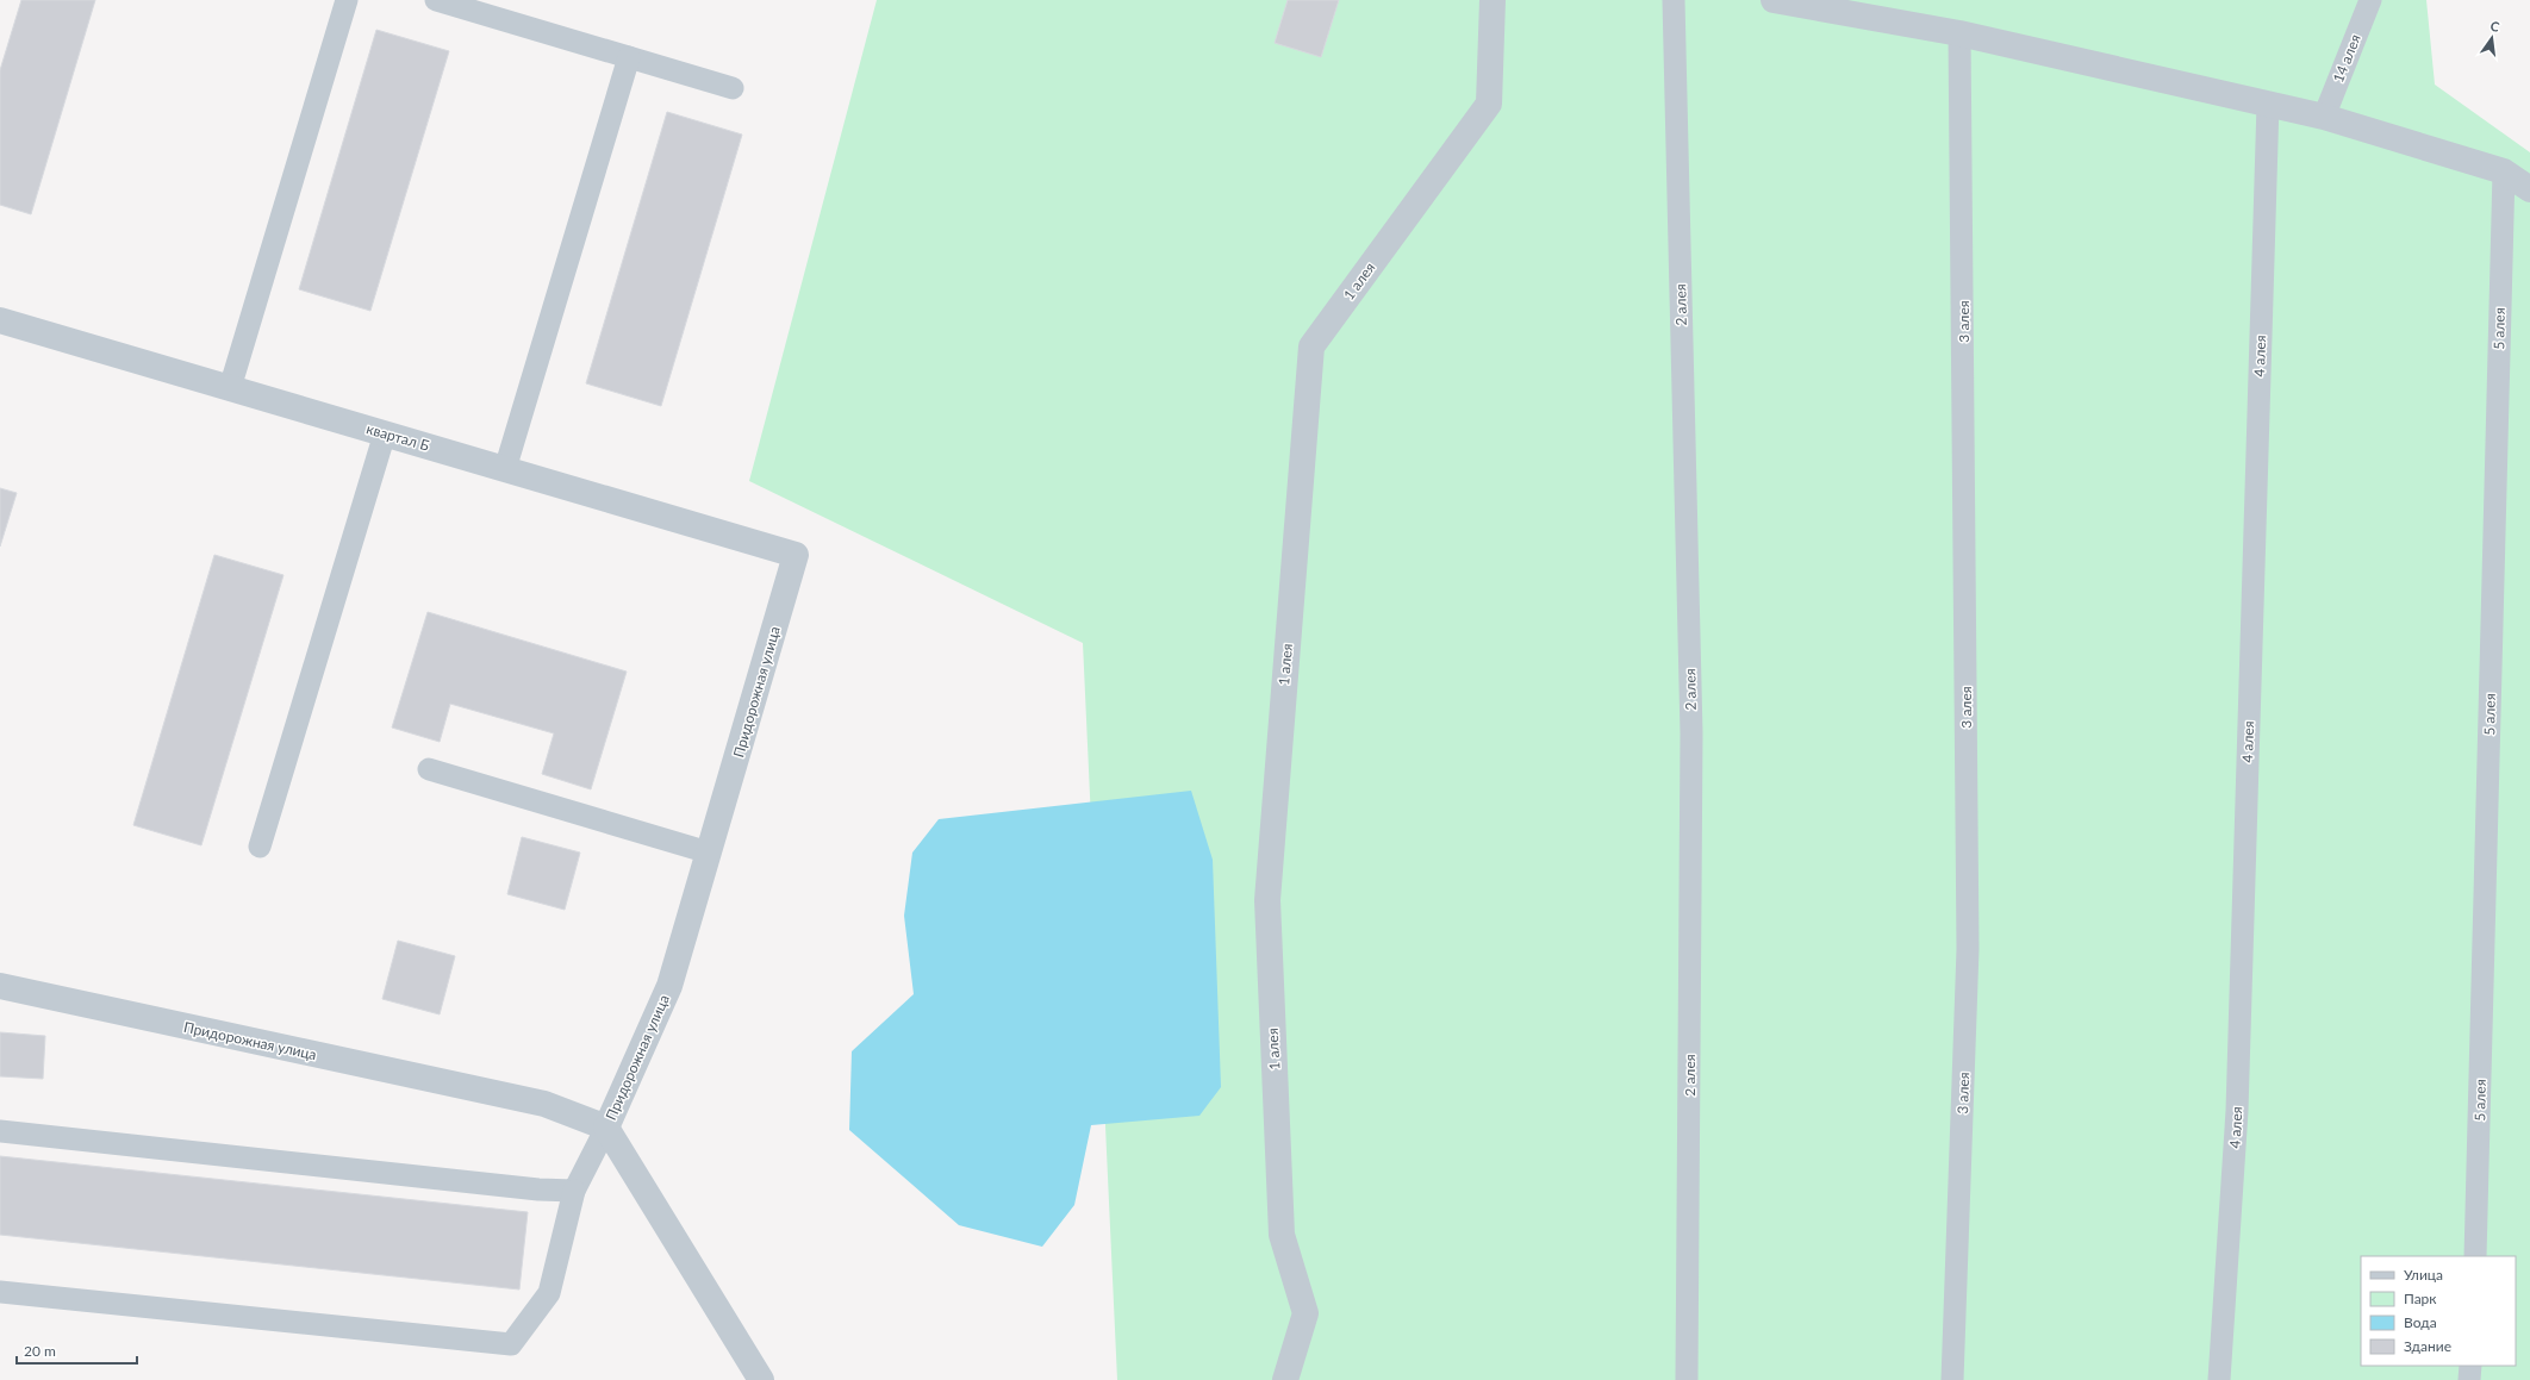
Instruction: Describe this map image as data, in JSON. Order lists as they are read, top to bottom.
{
  "streets": {
    "street": ["1 алея", "квартал Б", "Придорожная улица"],
    "lane": [
      "14 алея",
      "2 алея",
      "3 алея",
      "5 алея",
      "4 алея"
    ]
  },
  "crossings": [
    ["квартал Б", "Придорожная улица"]
  ],
  "legend": [
    "Улица",
    "Парк",
    "Вода",
    "Здание"
  ],
  "scale_bar": "20 m",
  "north": "top"
}
